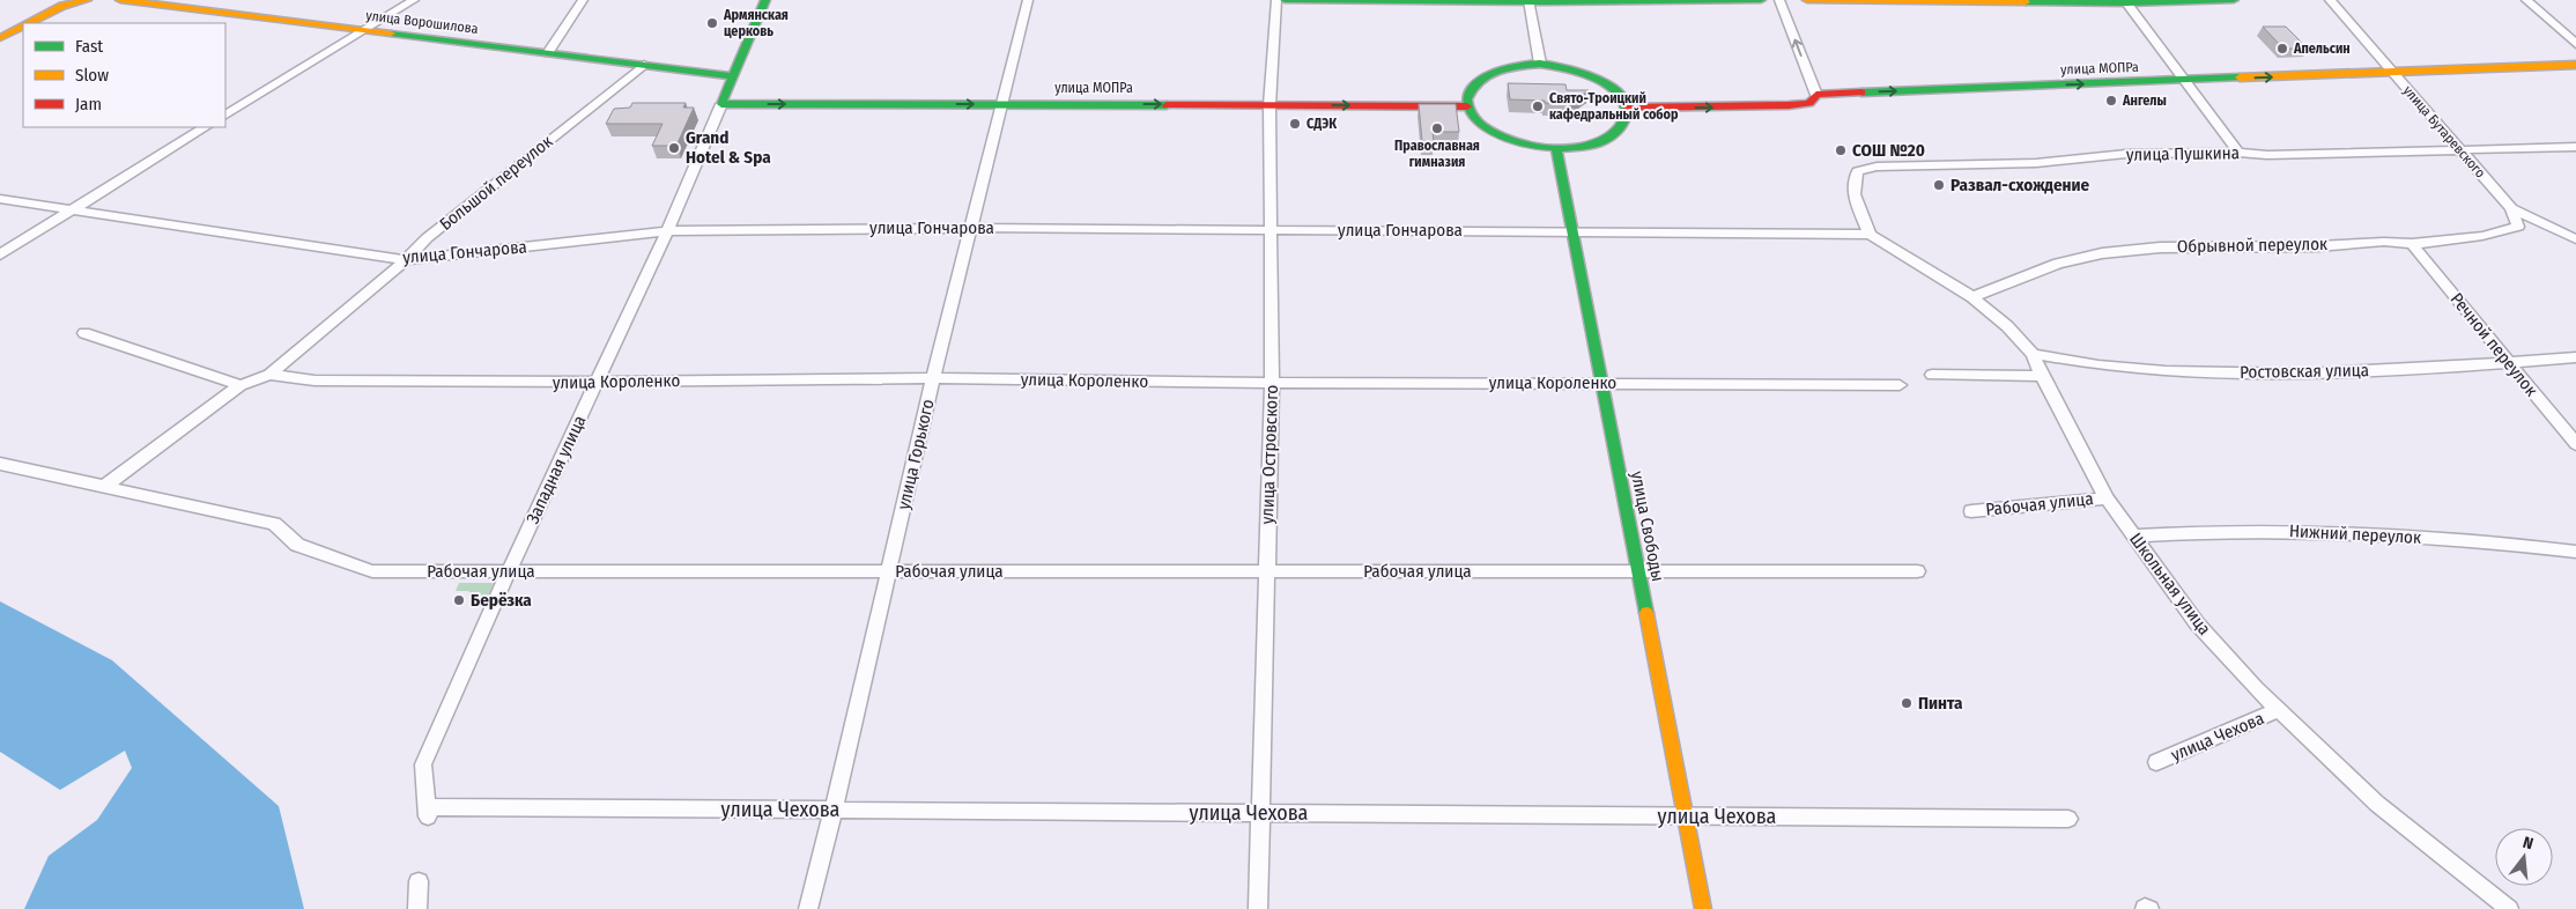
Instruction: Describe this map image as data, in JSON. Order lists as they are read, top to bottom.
{
  "streets": {
    "main road": [
      "улица Ворошилова",
      "улица МОПРа",
      "Западная улица",
      "улица Свободы"
    ],
    "street": [
      "улица Бутаревского",
      "улица Пушкина",
      "Большой переулок",
      "улица Гончарова",
      "Обрывной переулок",
      "Речной переулок",
      "Ростовская улица",
      "улица Короленко",
      "улица Горького",
      "улица Островского",
      "Рабочая улица",
      "Нижний переулок",
      "Школьная улица",
      "улица Чехова"
    ]
  },
  "crossings": [
    ["улица Ворошилова", "Большой переулок"],
    ["улица Ворошилова", "Западная улица"],
    ["улица МОПРа", "улица Бутаревского"],
    ["улица МОПРа", "улица Горького"],
    ["улица МОПРа", "улица Островского"],
    ["улица МОПРа", "Западная улица"],
    ["улица Бутаревского", "улица Пушкина"],
    ["улица Бутаревского", "Обрывной переулок"],
    ["улица Пушкина", "улица Гончарова"],
    ["улица Пушкина", "Школьная улица"],
    ["Большой переулок", "улица Гончарова"],
    ["Большой переулок", "улица Короленко"],
    ["Большой переулок", "Рабочая улица"],
    ["улица Гончарова", "улица Горького"],
    ["улица Гончарова", "улица Островского"],
    ["улица Гончарова", "Западная улица"],
    ["улица Гончарова", "улица Свободы"],
    ["улица Гончарова", "Школьная улица"],
    ["Обрывной переулок", "Речной переулок"],
    ["Обрывной переулок", "Школьная улица"],
    ["Речной переулок", "Ростовская улица"],
    ["Ростовская улица", "Школьная улица"],
    ["улица Короленко", "улица Горького"],
    ["улица Короленко", "улица Островского"],
    ["улица Короленко", "Западная улица"],
    ["улица Короленко", "улица Свободы"],
    ["улица Горького", "Рабочая улица"],
    ["улица Горького", "улица Чехова"],
    ["улица Островского", "Рабочая улица"],
    ["улица Островского", "улица Чехова"],
    ["Западная улица", "Рабочая улица"],
    ["Западная улица", "улица Чехова"],
    ["Рабочая улица", "улица Свободы"],
    ["Рабочая улица", "Школьная улица"],
    ["улица Свободы", "улица Чехова"],
    ["Нижний переулок", "Школьная улица"],
    ["Школьная улица", "улица Чехова"]
  ],
  "places": [
    "Армянская церковь",
    "Апельсин",
    "Ангелы",
    "Свято-Троицкий кафедральный собор",
    "СДЭК",
    "Православная гимназия",
    "Grand Hotel & Spa",
    "СОШ №20",
    "Развал-схождение",
    "Берёзка",
    "Пинта"
  ],
  "legend": ["Fast", "Slow", "Jam"],
  "north": "top"
}
